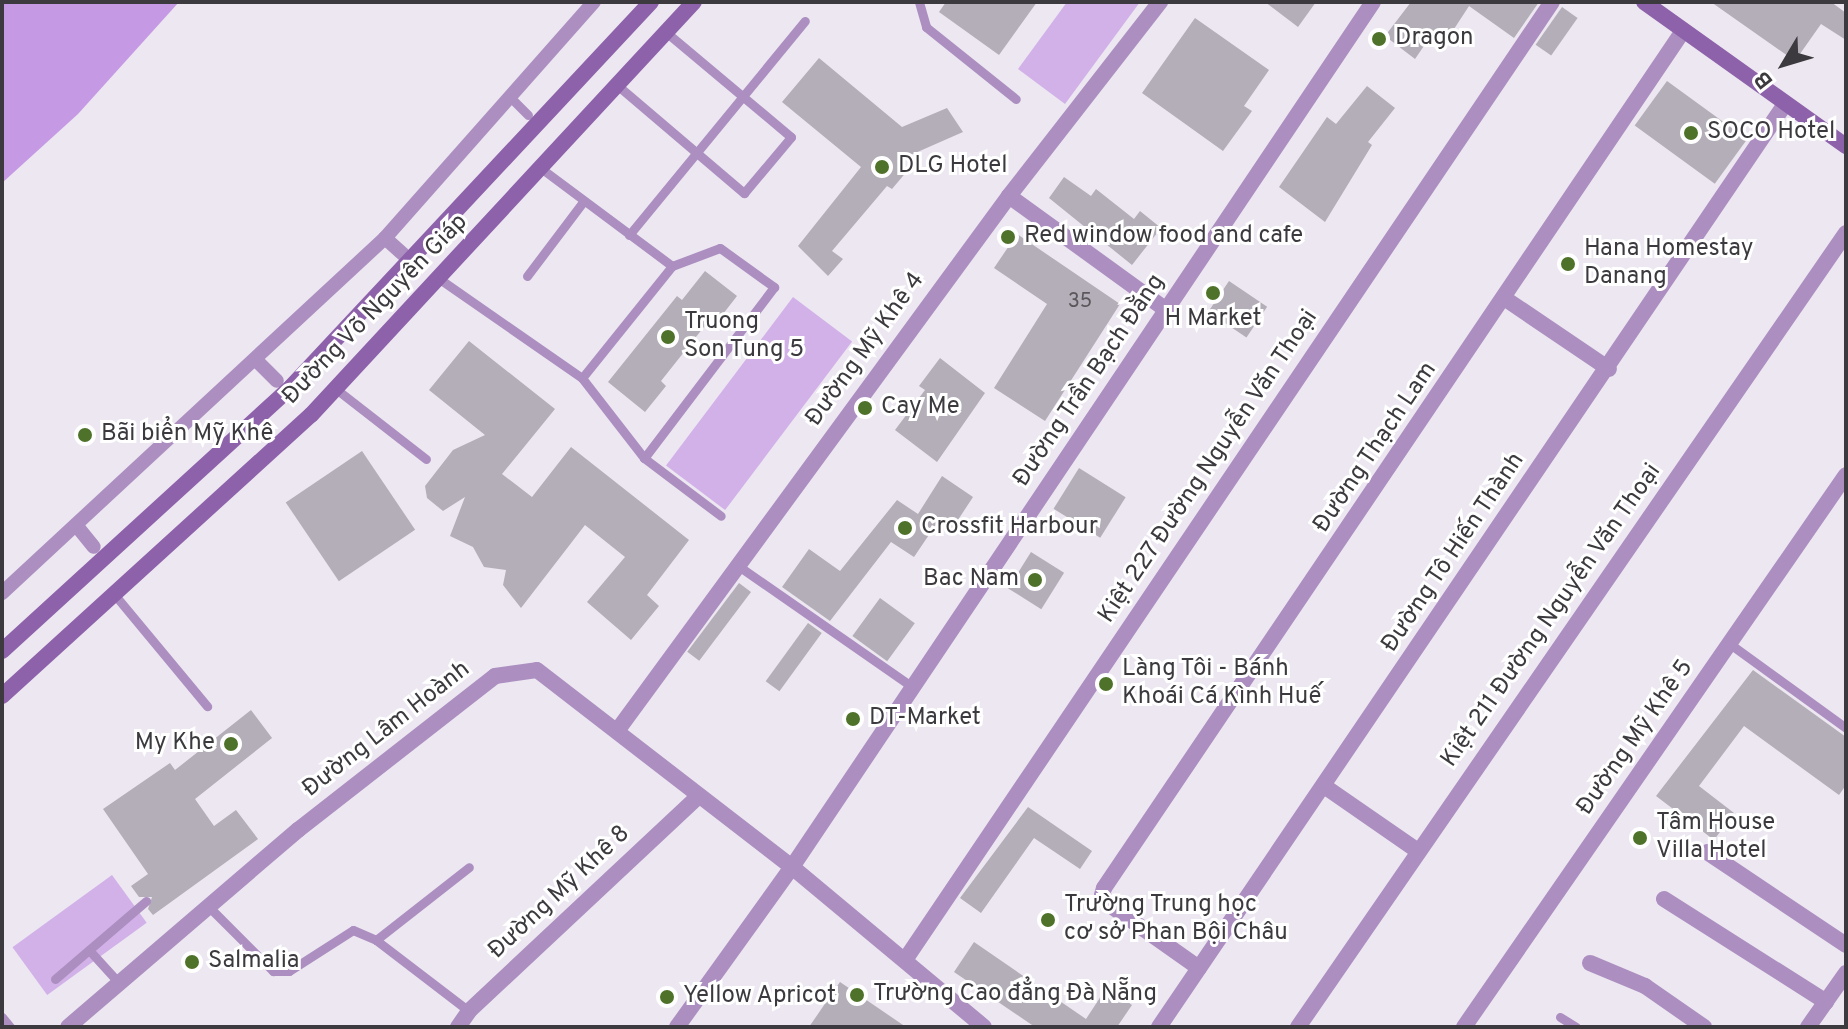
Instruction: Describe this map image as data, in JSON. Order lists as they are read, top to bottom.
{
  "streets": {
    "main road": ["Đường Võ Nguyên Giáp"],
    "street": [
      "Đường Mỹ Khê 4",
      "Đường Trần Bạch Đằng",
      "Đường Thạch Lam",
      "Kiệt 227 Đường Nguyễn Văn Thoại",
      "Đường Tô Hiến Thành",
      "Kiệt 211 Đường Nguyễn Văn Thoại",
      "Đường Lâm Hoành",
      "Đường Mỹ Khê 5",
      "Đường Mỹ Khê 8"
    ]
  },
  "crossings": [
    ["Đường Mỹ Khê 4", "Đường Lâm Hoành"],
    ["Đường Trần Bạch Đằng", "Đường Lâm Hoành"],
    ["Đường Thạch Lam", "Đường Tô Hiến Thành"],
    ["Kiệt 227 Đường Nguyễn Văn Thoại", "Đường Lâm Hoành"],
    ["Đường Lâm Hoành", "Đường Mỹ Khê 8"]
  ],
  "places": [
    "Dragon",
    "SOCO Hotel",
    "DLG Hotel",
    "Red window food and cafe",
    "Hana Homestay Danang",
    "H Market",
    "Truong Son Tung 5",
    "Cay Me",
    "Bãi biển Mỹ Khê",
    "Crossfit Harbour",
    "Bac Nam",
    "Làng Tôi - Bánh Khoái Cá Kình Huế",
    "DT-Market",
    "My Khe",
    "Tâm House Villa Hotel",
    "Trường Trung học cơ sở Phan Bội Châu",
    "Salmalia",
    "Trường Cao đẳng Đà Nẵng",
    "Yellow Apricot"
  ],
  "house_numbers": ["35"],
  "north": "bottom left"
}
